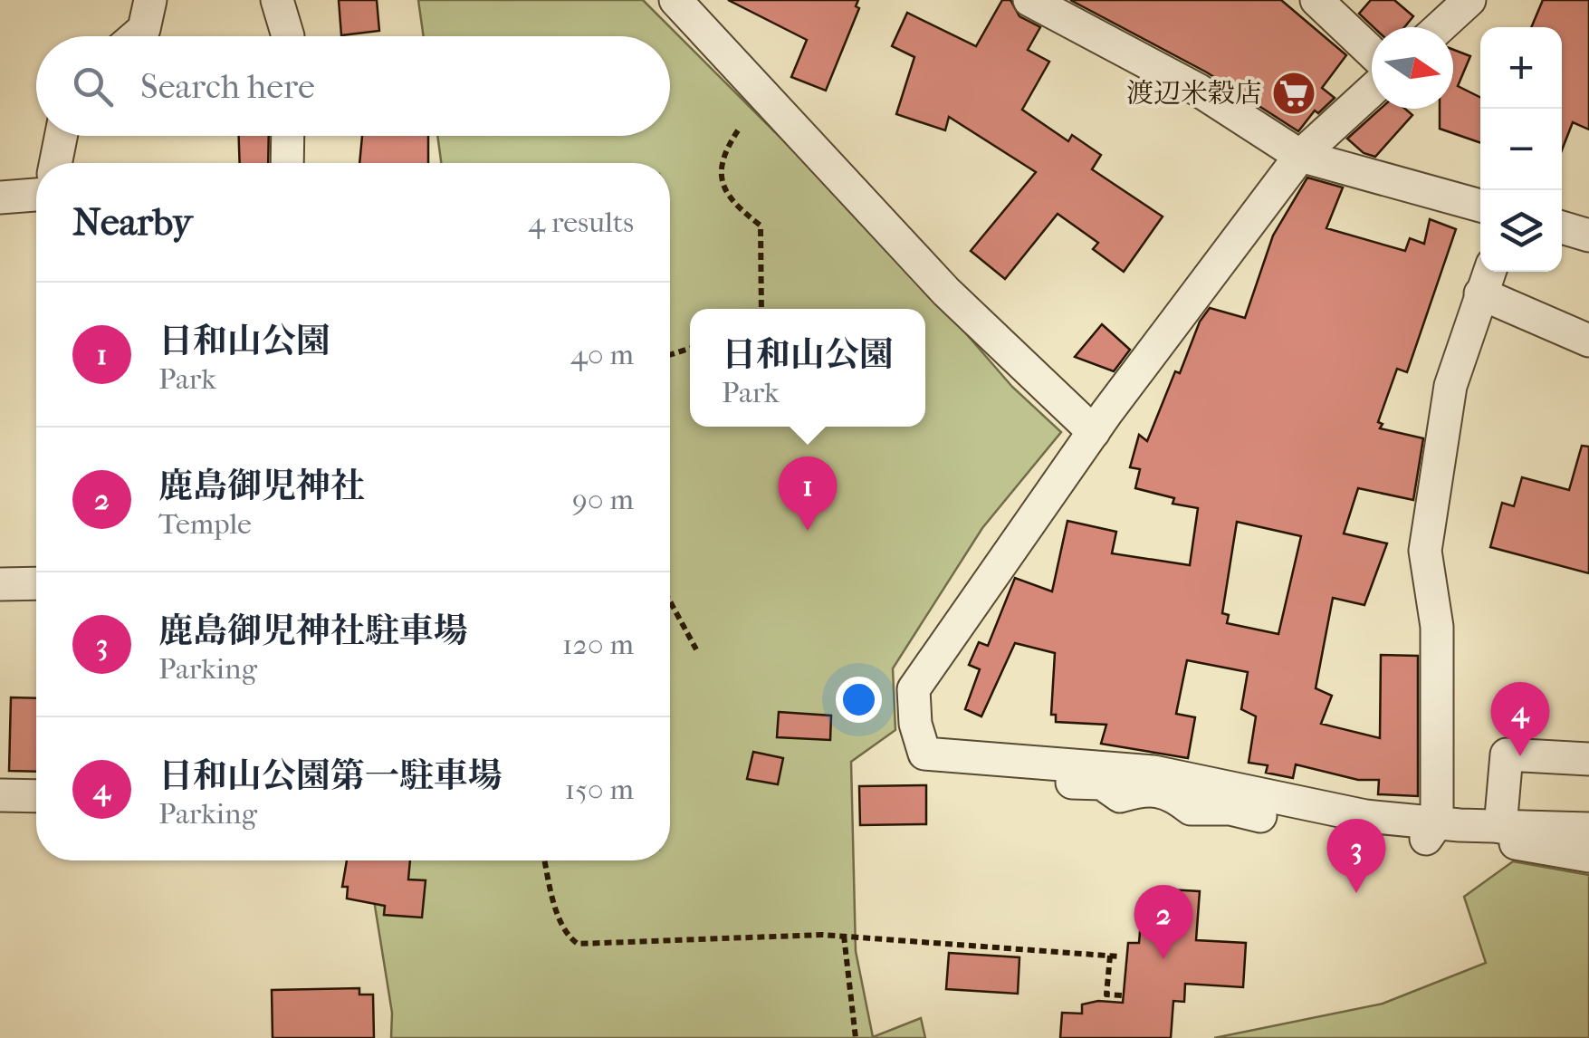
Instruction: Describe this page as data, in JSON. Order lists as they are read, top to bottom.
{
  "places": {
    "supermarket": ["渡辺米穀店"]
  },
  "north": "right",
  "page": {
    "map_buttons": ["+", "−"],
    "search": "Search here",
    "heading": ["Nearby", "4 results"],
    "list": [
      {
        "mark": "1",
        "name": "日和山公園",
        "note": "Park",
        "value": "40 m"
      },
      {
        "mark": "2",
        "name": "鹿島御児神社",
        "note": "Temple",
        "value": "90 m"
      },
      {
        "mark": "3",
        "name": "鹿島御児神社駐車場",
        "note": "Parking",
        "value": "120 m"
      },
      {
        "mark": "4",
        "name": "日和山公園第一駐車場",
        "note": "Parking",
        "value": "150 m"
      }
    ],
    "popup": ["日和山公園", "Park"],
    "pins": [
      "1",
      "4",
      "3",
      "2"
    ]
  }
}
